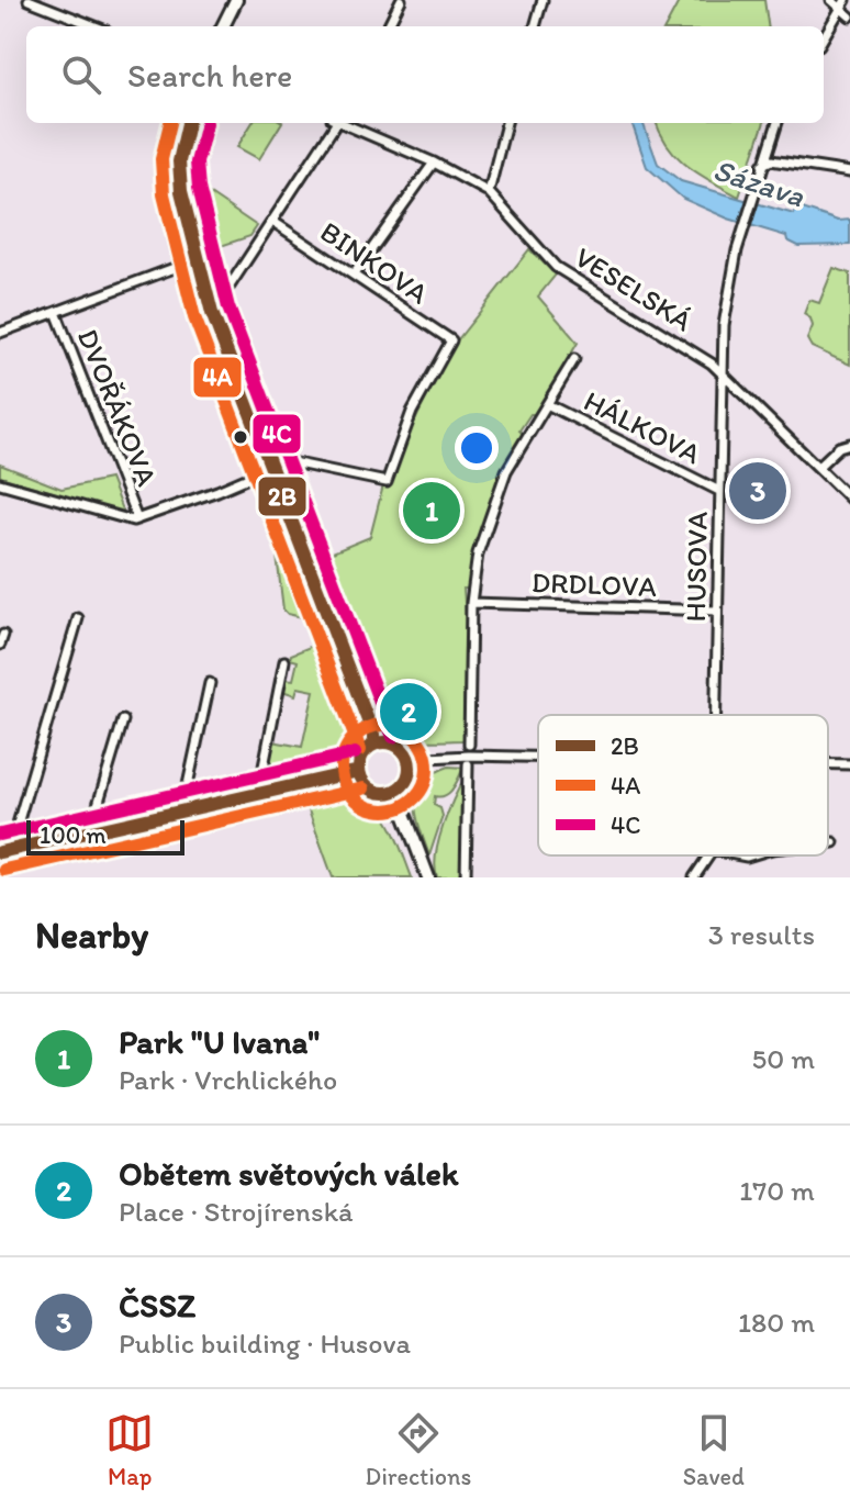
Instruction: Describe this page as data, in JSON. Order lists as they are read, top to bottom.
{
  "streets": {
    "street": [
      "BINKOVA",
      "VESELSKÁ",
      "DVOŘÁKOVA",
      "HÁLKOVA",
      "HUSOVA",
      "DRDLOVA"
    ]
  },
  "crossings": [
    ["VESELSKÁ", "HUSOVA"],
    ["HÁLKOVA", "HUSOVA"],
    ["HUSOVA", "DRDLOVA"]
  ],
  "water": ["Sázava"],
  "lines": ["transit line 2B", "transit line 4A", "transit line 4C"],
  "legend": ["2B", "4A", "4C"],
  "scale_bar": "100 m",
  "page": {
    "search": "Search here",
    "pins": ["3", "1", "2"],
    "scale": "100 m",
    "heading": ["Nearby", "3 results"],
    "list": [
      {
        "mark": "1",
        "name": "Park \"U Ivana\"",
        "note": "Park · Vrchlického",
        "value": "50 m"
      },
      {
        "mark": "2",
        "name": "Obětem světových válek",
        "note": "Place · Strojírenská",
        "value": "170 m"
      },
      {
        "mark": "3",
        "name": "ČSSZ",
        "note": "Public building · Husova",
        "value": "180 m"
      }
    ],
    "nav": ["Map", "Directions", "Saved"]
  }
}
